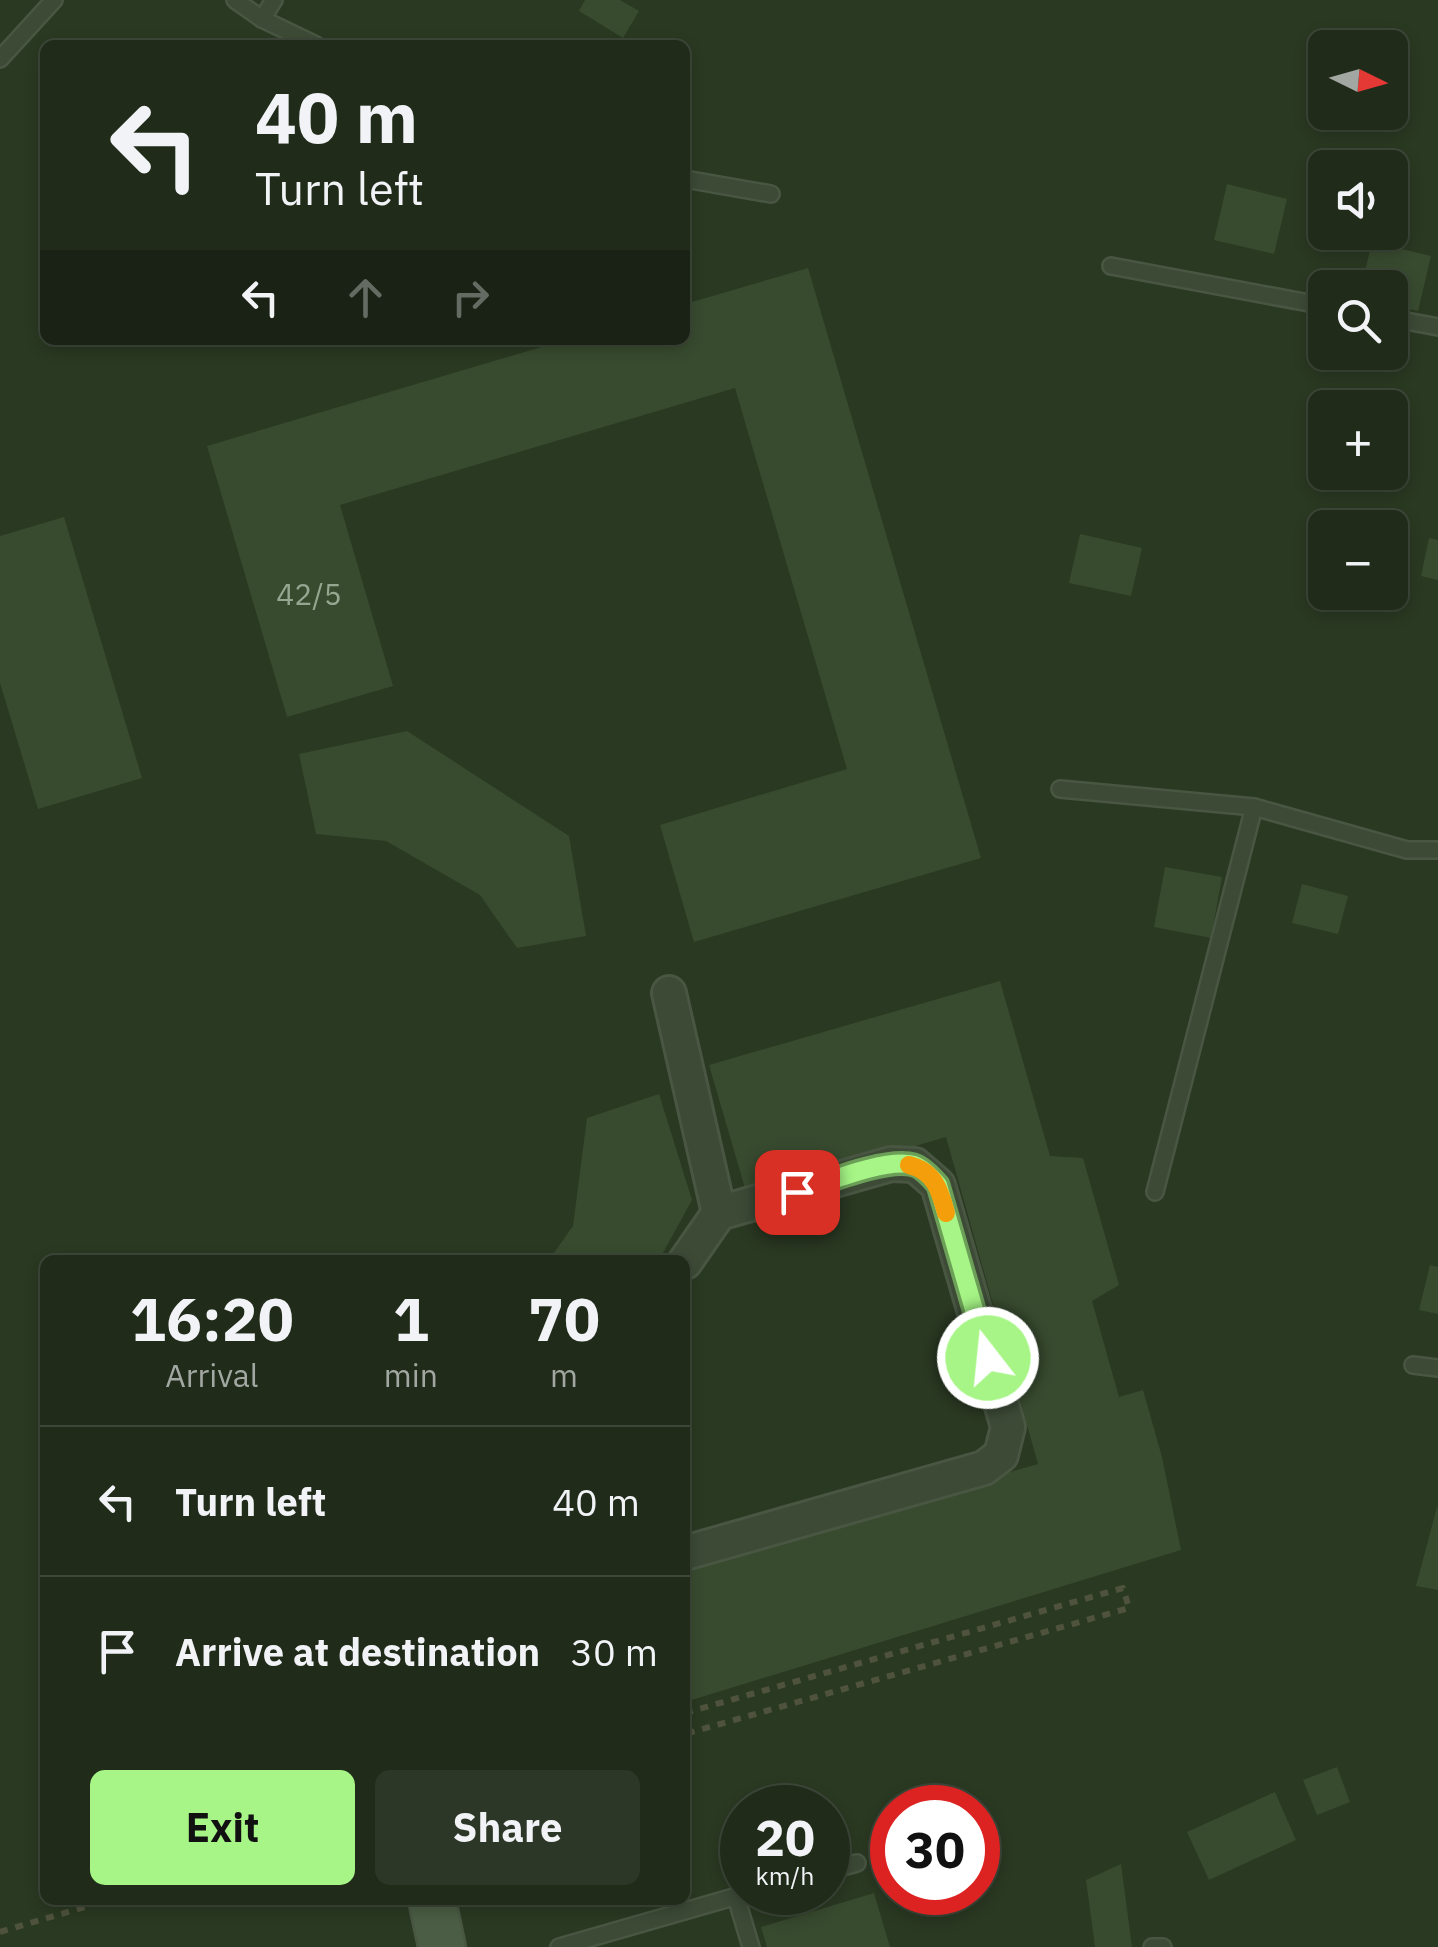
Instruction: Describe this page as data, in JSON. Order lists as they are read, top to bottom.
{
  "house_numbers": ["42/5"],
  "north": "right",
  "page": {
    "map_buttons": ["+", "−"],
    "turn": ["40 m", "Turn left"],
    "eta": [
      "16:20",
      "Arrival",
      "1",
      "min",
      "70",
      "m"
    ],
    "list": [
      {
        "name": "Turn left",
        "value": "40 m"
      },
      {
        "name": "Arrive at destination",
        "value": "30 m"
      }
    ],
    "buttons": ["Exit", "Share"],
    "speed": "20 km/h",
    "limit": "30"
  }
}
